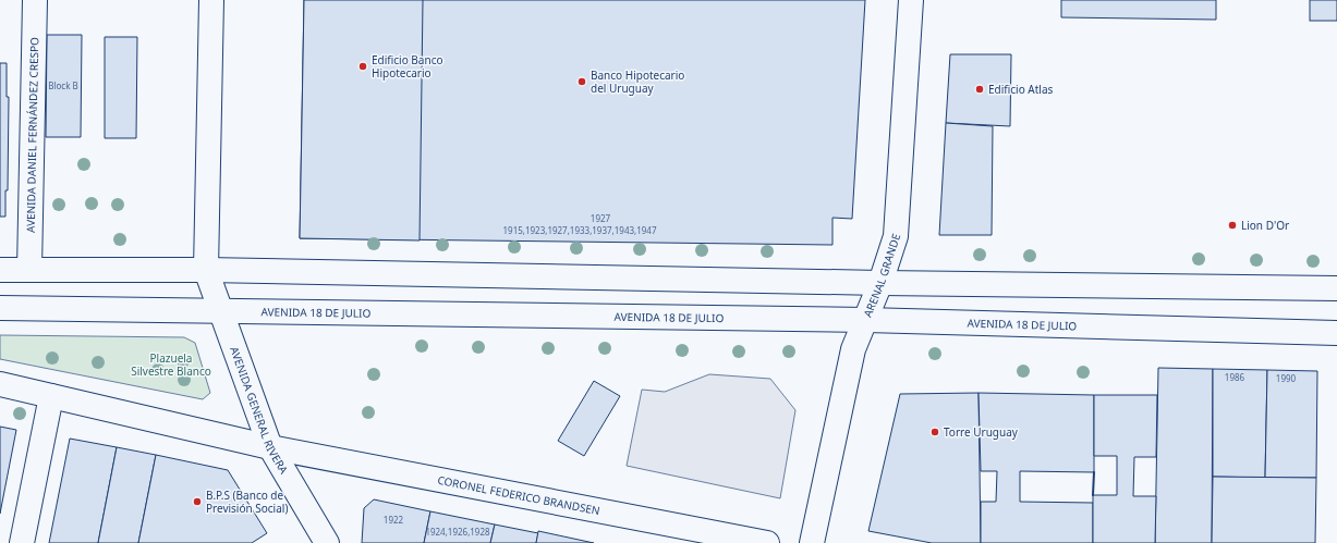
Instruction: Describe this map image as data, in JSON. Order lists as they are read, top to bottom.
{
  "streets": {
    "main road": [
      "AVENIDA DANIEL FERNÁNDEZ CRESPO",
      "ARENAL GRANDE",
      "AVENIDA 18 DE JULIO",
      "AVENIDA GENERAL RIVERA",
      "CORONEL FEDERICO BRANDSEN"
    ]
  },
  "crossings": [
    ["ARENAL GRANDE", "AVENIDA 18 DE JULIO"],
    ["AVENIDA 18 DE JULIO", "AVENIDA GENERAL RIVERA"],
    ["AVENIDA GENERAL RIVERA", "CORONEL FEDERICO BRANDSEN"]
  ],
  "parks": ["Plazuela Silvestre Blanco"],
  "places": [
    "Edificio Banco Hipotecario",
    "Banco Hipotecario del Uruguay",
    "Edificio Atlas",
    "Lion D'Or",
    "Torre Uruguay",
    "B.P.S (Banco de Previsión Social)"
  ],
  "house_numbers": [
    "Block B",
    "1927",
    "1915,1923,1927,1933,1937,1943,1947",
    "1986",
    "1990",
    "1922",
    "1924,1926,1928"
  ]
}
